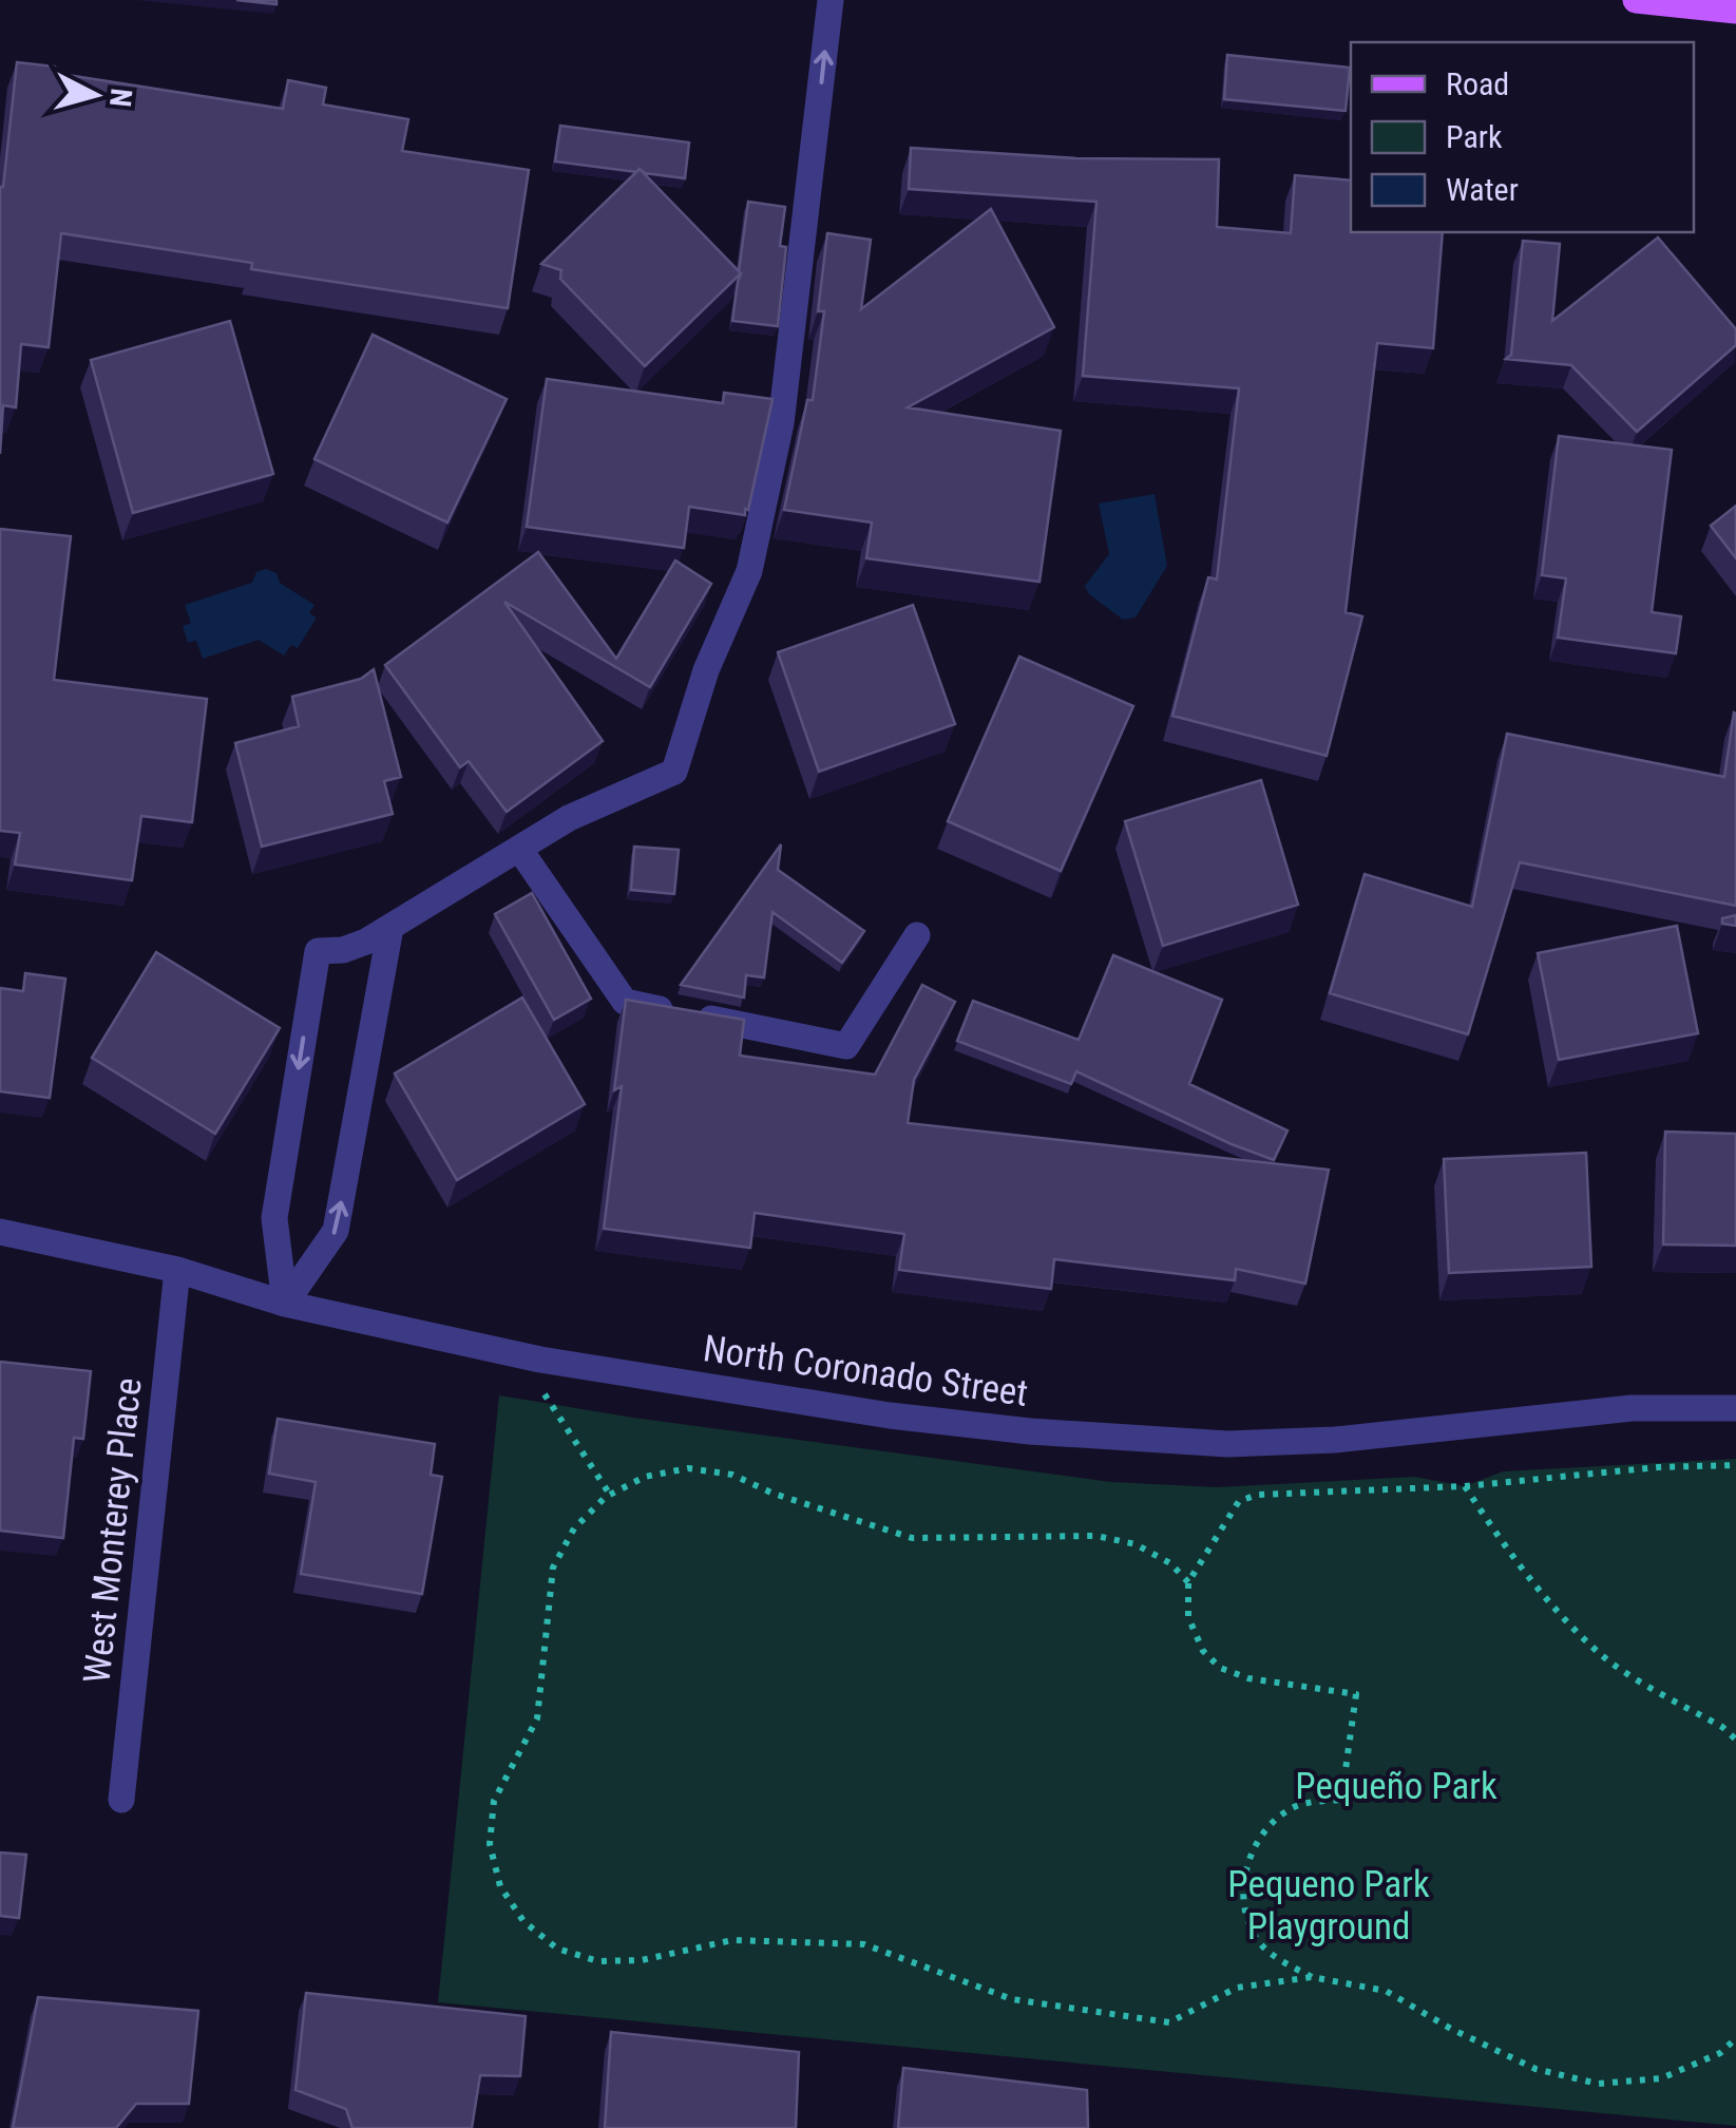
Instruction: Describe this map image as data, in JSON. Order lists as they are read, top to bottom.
{
  "streets": {
    "street": ["North Coronado Street", "West Monterey Place"]
  },
  "crossings": [
    ["North Coronado Street", "West Monterey Place"]
  ],
  "parks": ["Pequeño Park", "Pequeno Park Playground"],
  "legend": ["Road", "Park", "Water"],
  "north": "right"
}
